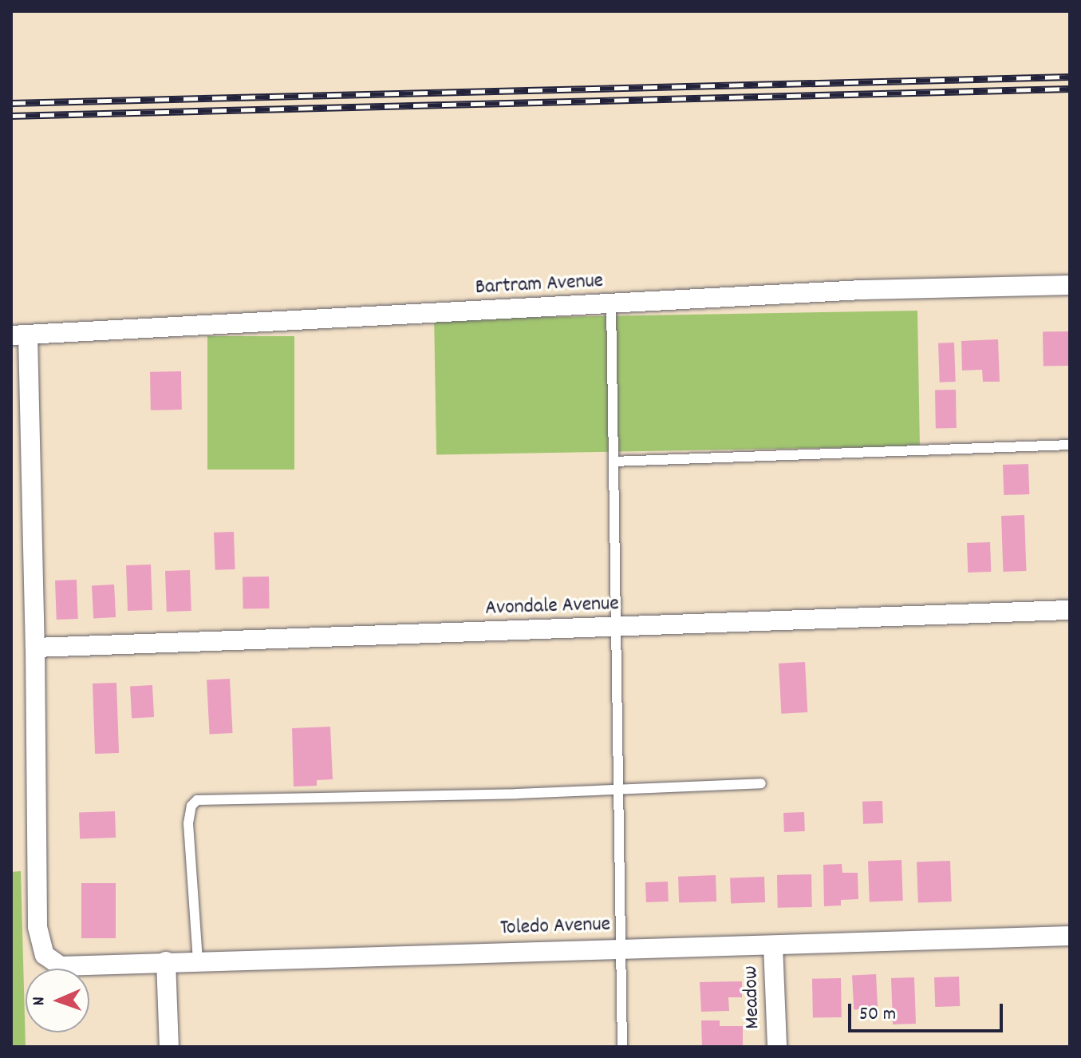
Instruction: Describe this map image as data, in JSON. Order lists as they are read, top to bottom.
{
  "streets": {
    "street": [
      "Bartram Avenue",
      "Avondale Avenue",
      "Toledo Avenue",
      "Meadow"
    ]
  },
  "crossings": [
    ["Avondale Avenue", "Toledo Avenue"],
    ["Toledo Avenue", "Meadow"]
  ],
  "scale_bar": "50 m",
  "north": "left"
}
